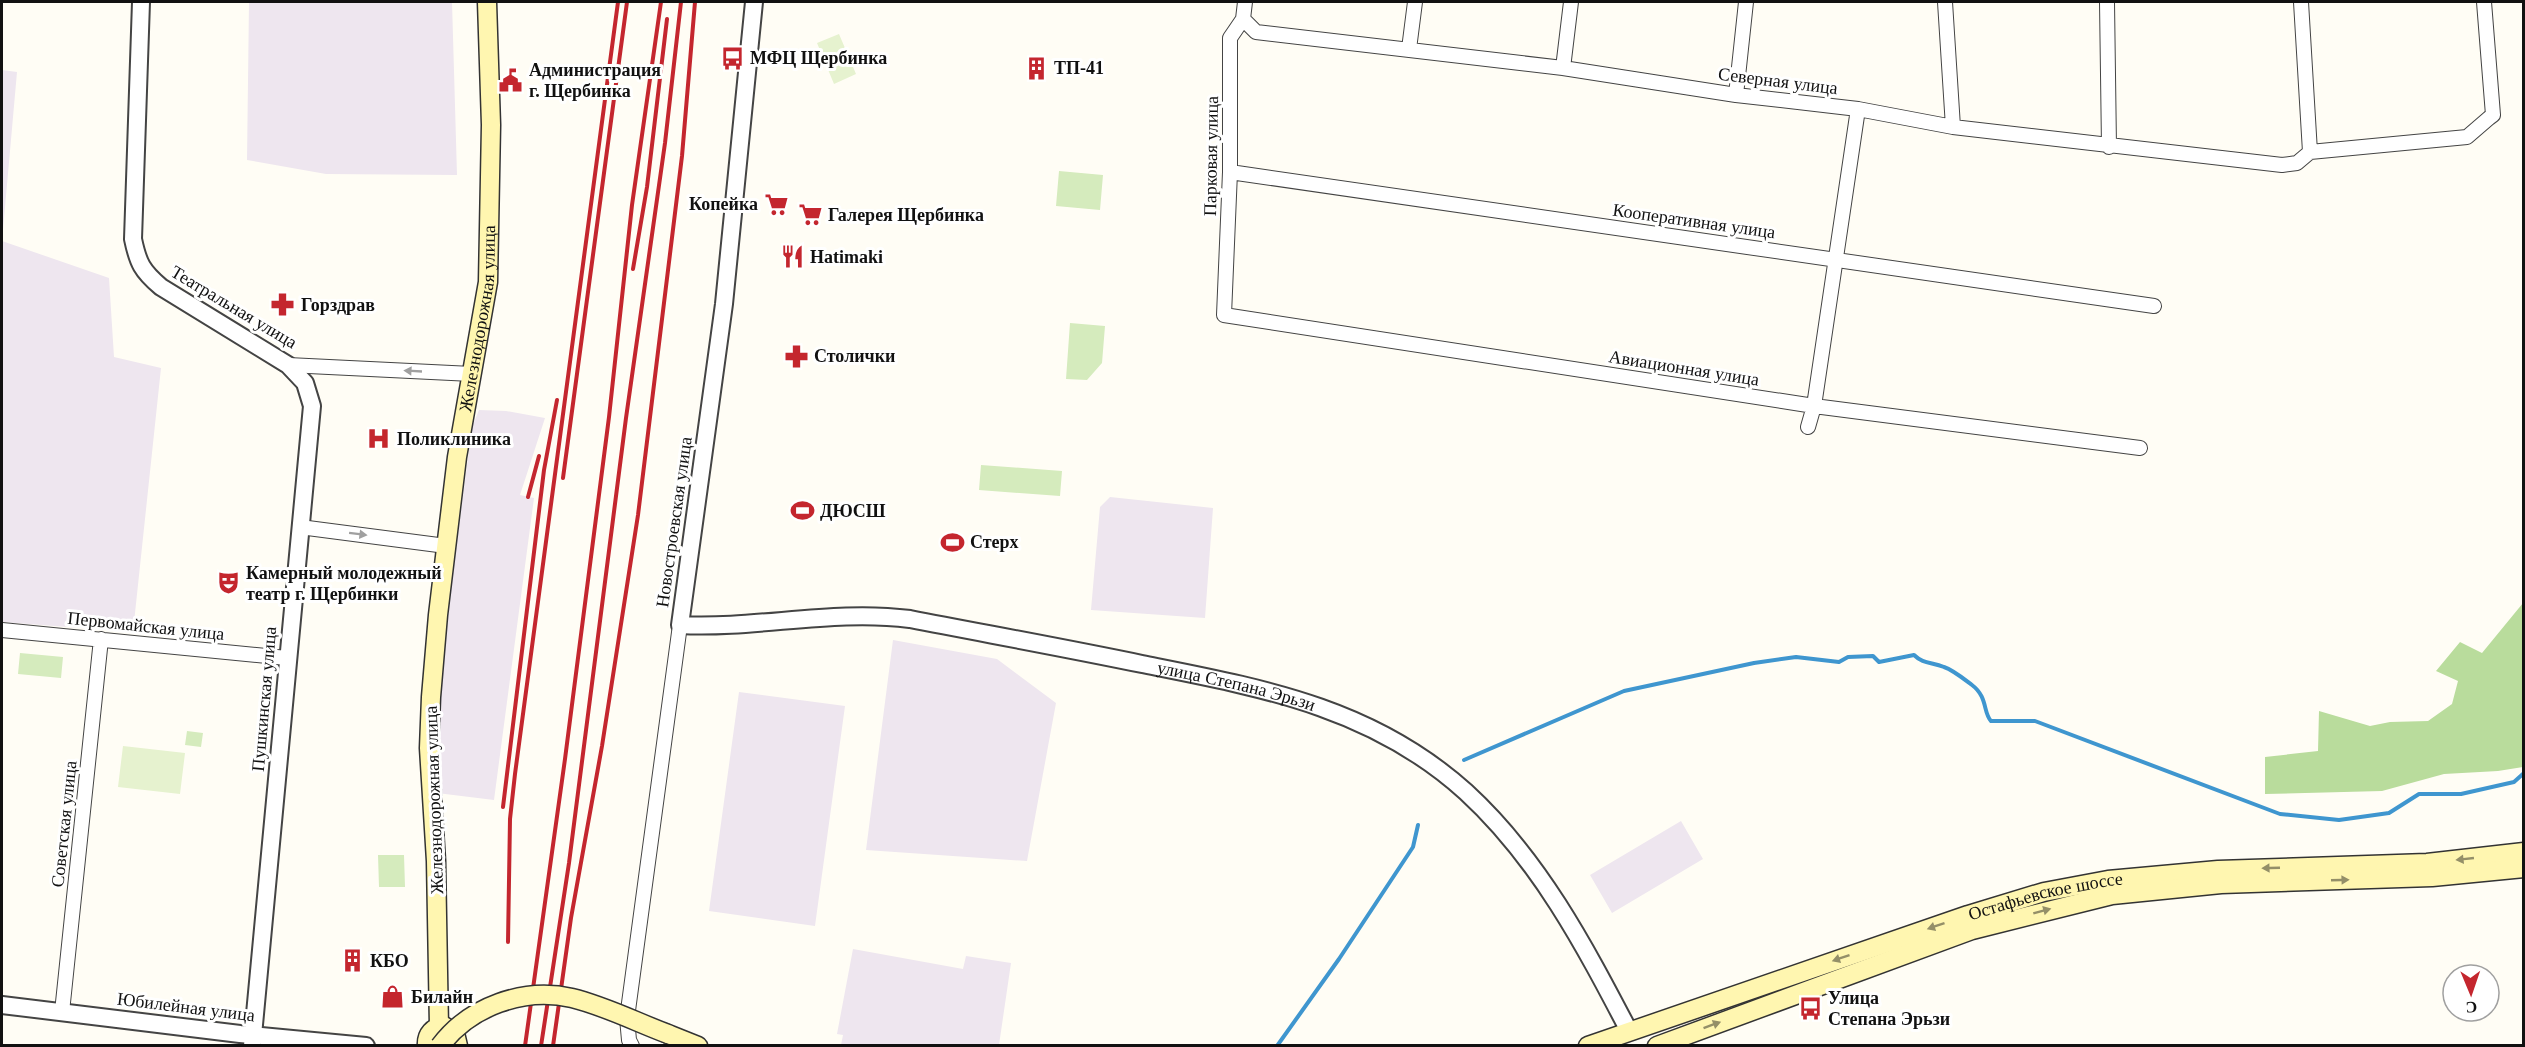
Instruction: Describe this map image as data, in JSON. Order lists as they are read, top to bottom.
{
  "streets": {
    "main road": ["Железнодорожная улица", "Остафьевское шоссе"],
    "street": [
      "Северная улица",
      "Парковая улица",
      "Кооперативная улица",
      "Театральная улица",
      "Авиационная улица",
      "Новостроевская улица",
      "Первомайская улица",
      "улица Степана Эрьзи",
      "Пушкинская улица",
      "Советская улица",
      "Юбилейная улица"
    ]
  },
  "crossings": [
    ["Северная улица", "Парковая улица"],
    ["Парковая улица", "Кооперативная улица"],
    ["Парковая улица", "Авиационная улица"],
    ["Театральная улица", "Железнодорожная улица"],
    ["Театральная улица", "Пушкинская улица"],
    ["Новостроевская улица", "улица Степана Эрьзи"],
    ["Первомайская улица", "Пушкинская улица"],
    ["Первомайская улица", "Советская улица"],
    ["улица Степана Эрьзи", "Остафьевское шоссе"],
    ["Пушкинская улица", "Юбилейная улица"],
    ["Советская улица", "Юбилейная улица"]
  ],
  "places": {
    "bus stop": ["МФЦ Щербинка", "Улица Степана Эрьзи"],
    "building": ["ТП-41", "КБО"],
    "public building": ["Администрация г. Щербинка"],
    "supermarket": ["Копейка", "Галерея Щербинка"],
    "restaurant": ["Hatimaki"],
    "pharmacy": ["Горздрав", "Столички"],
    "hospital": ["Поликлиника"],
    "sports": ["ДЮСШ", "Стерх"],
    "theatre": ["Камерный молодежный театр г. Щербинки"],
    "shop": ["Билайн"]
  },
  "north": "bottom"
}
